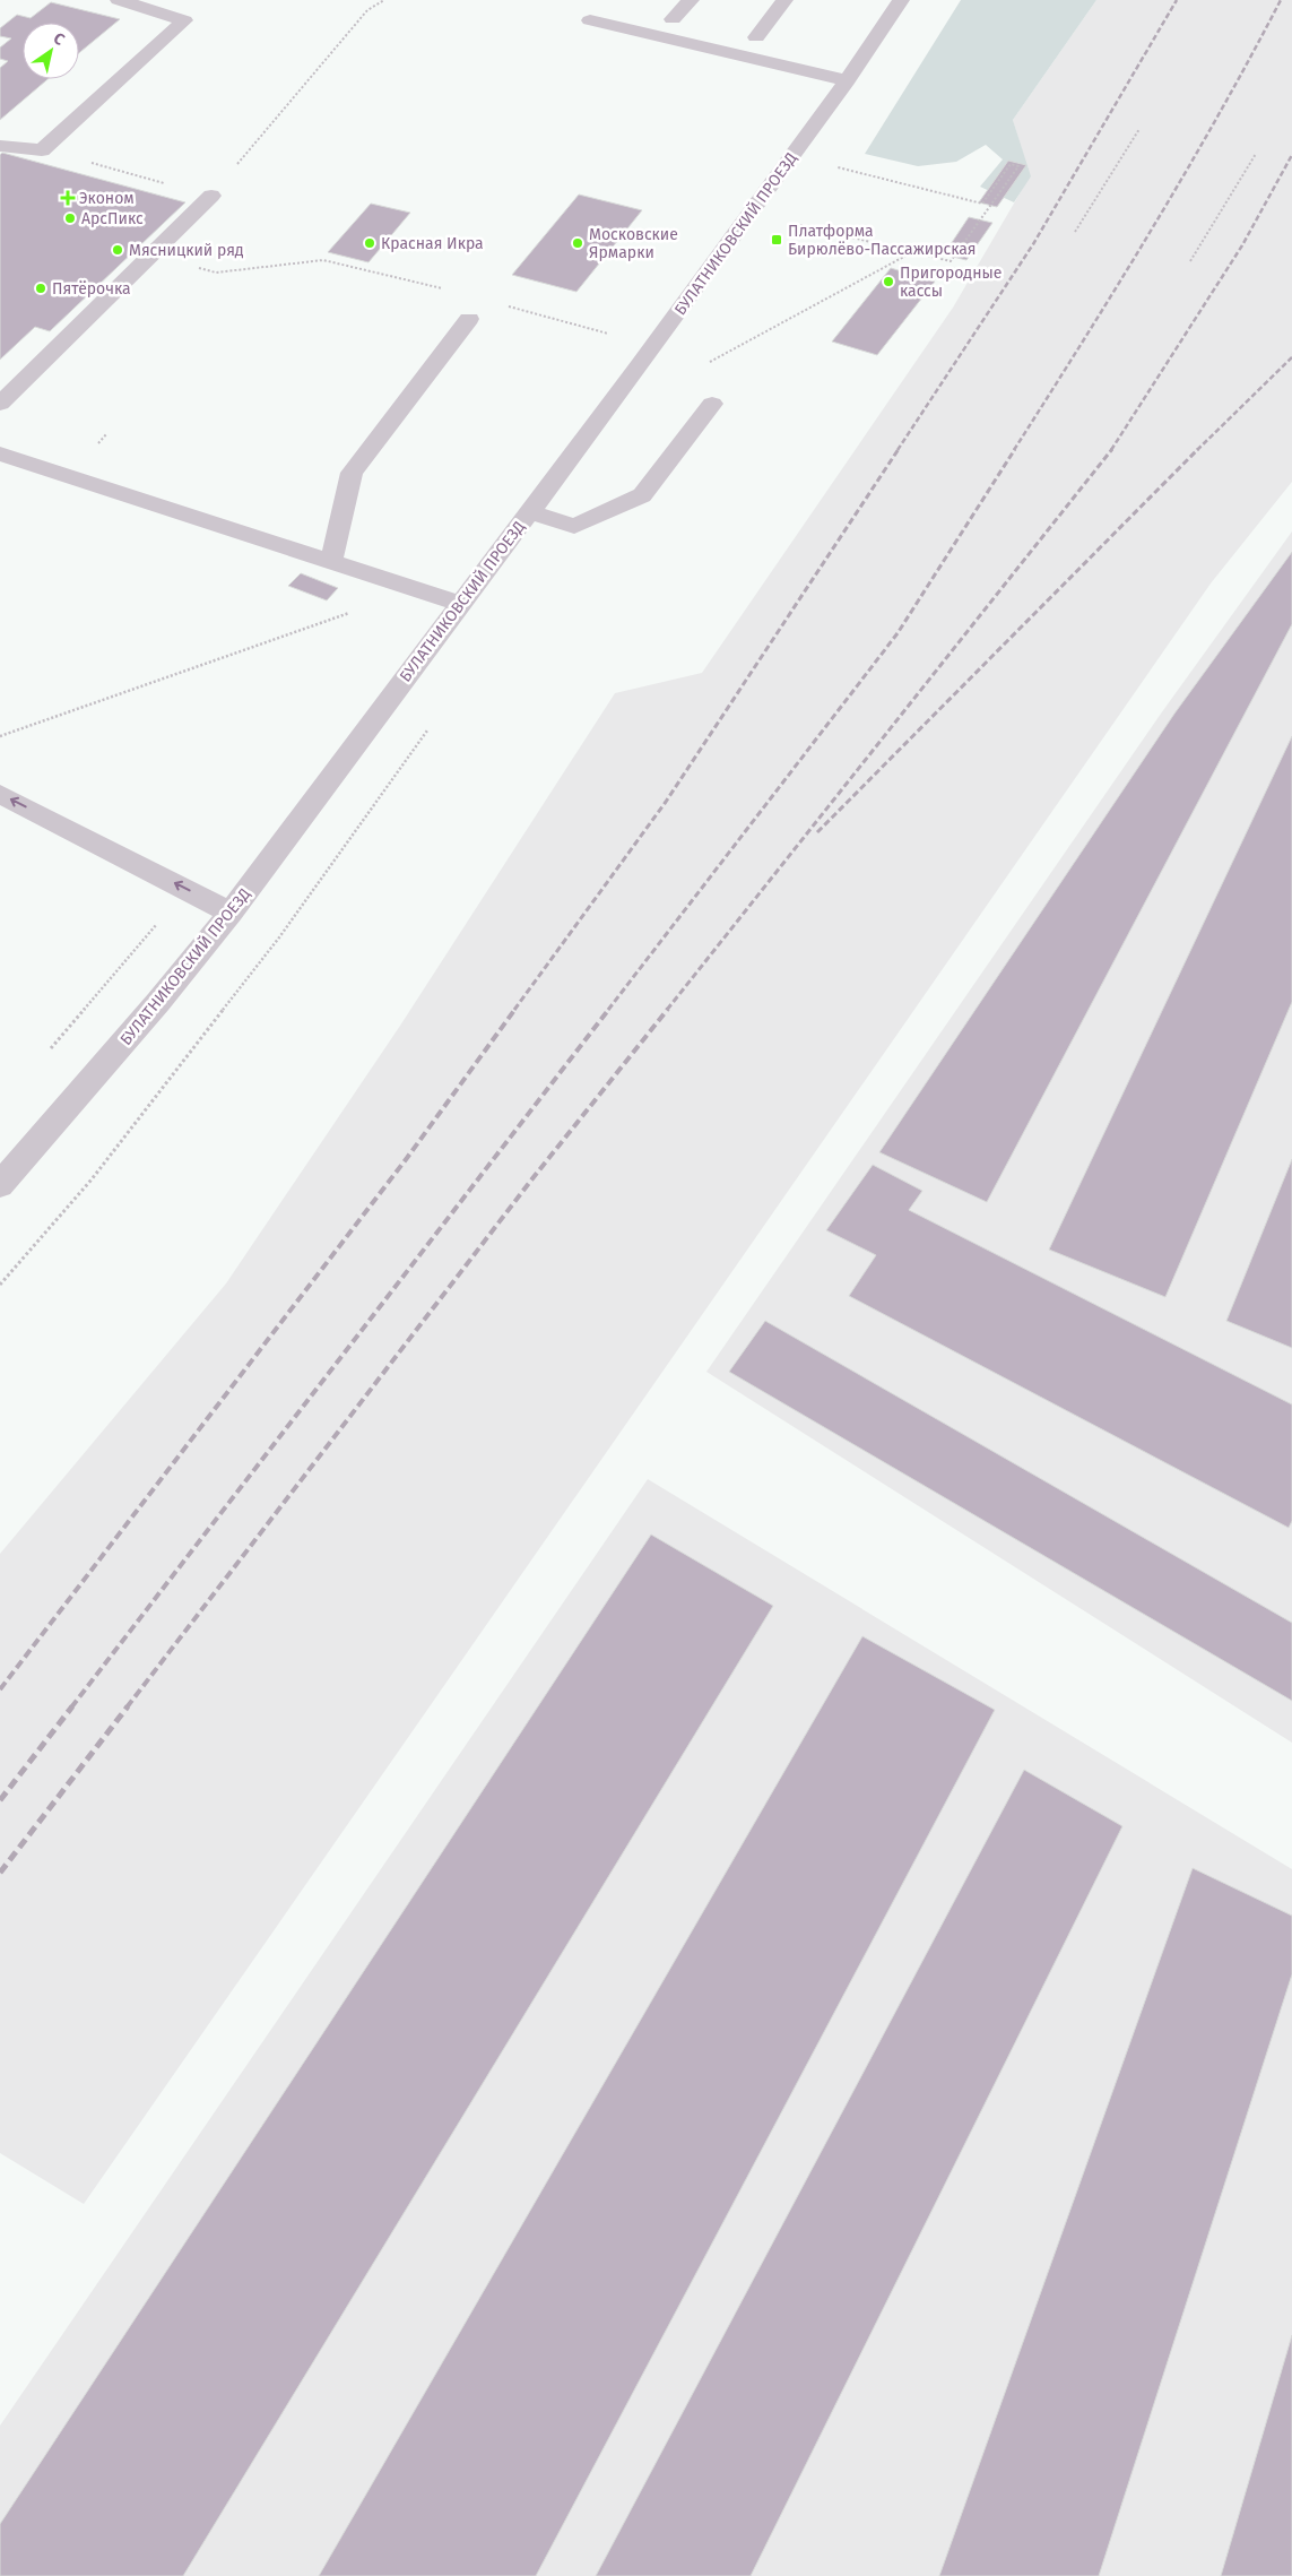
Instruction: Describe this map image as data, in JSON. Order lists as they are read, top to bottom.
{
  "streets": {
    "street": ["БУЛАТНИКОВСКИЙ ПРОЕЗД"]
  },
  "places": {
    "health": ["Эконом"],
    "other": [
      "АрсПикс",
      "Красная Икра",
      "Московские Ярмарки",
      "Мясницкий ряд",
      "Пригородные кассы",
      "Пятёрочка"
    ],
    "transit": ["Платформа Бирюлёво-Пассажирская"]
  },
  "north": "top right"
}
